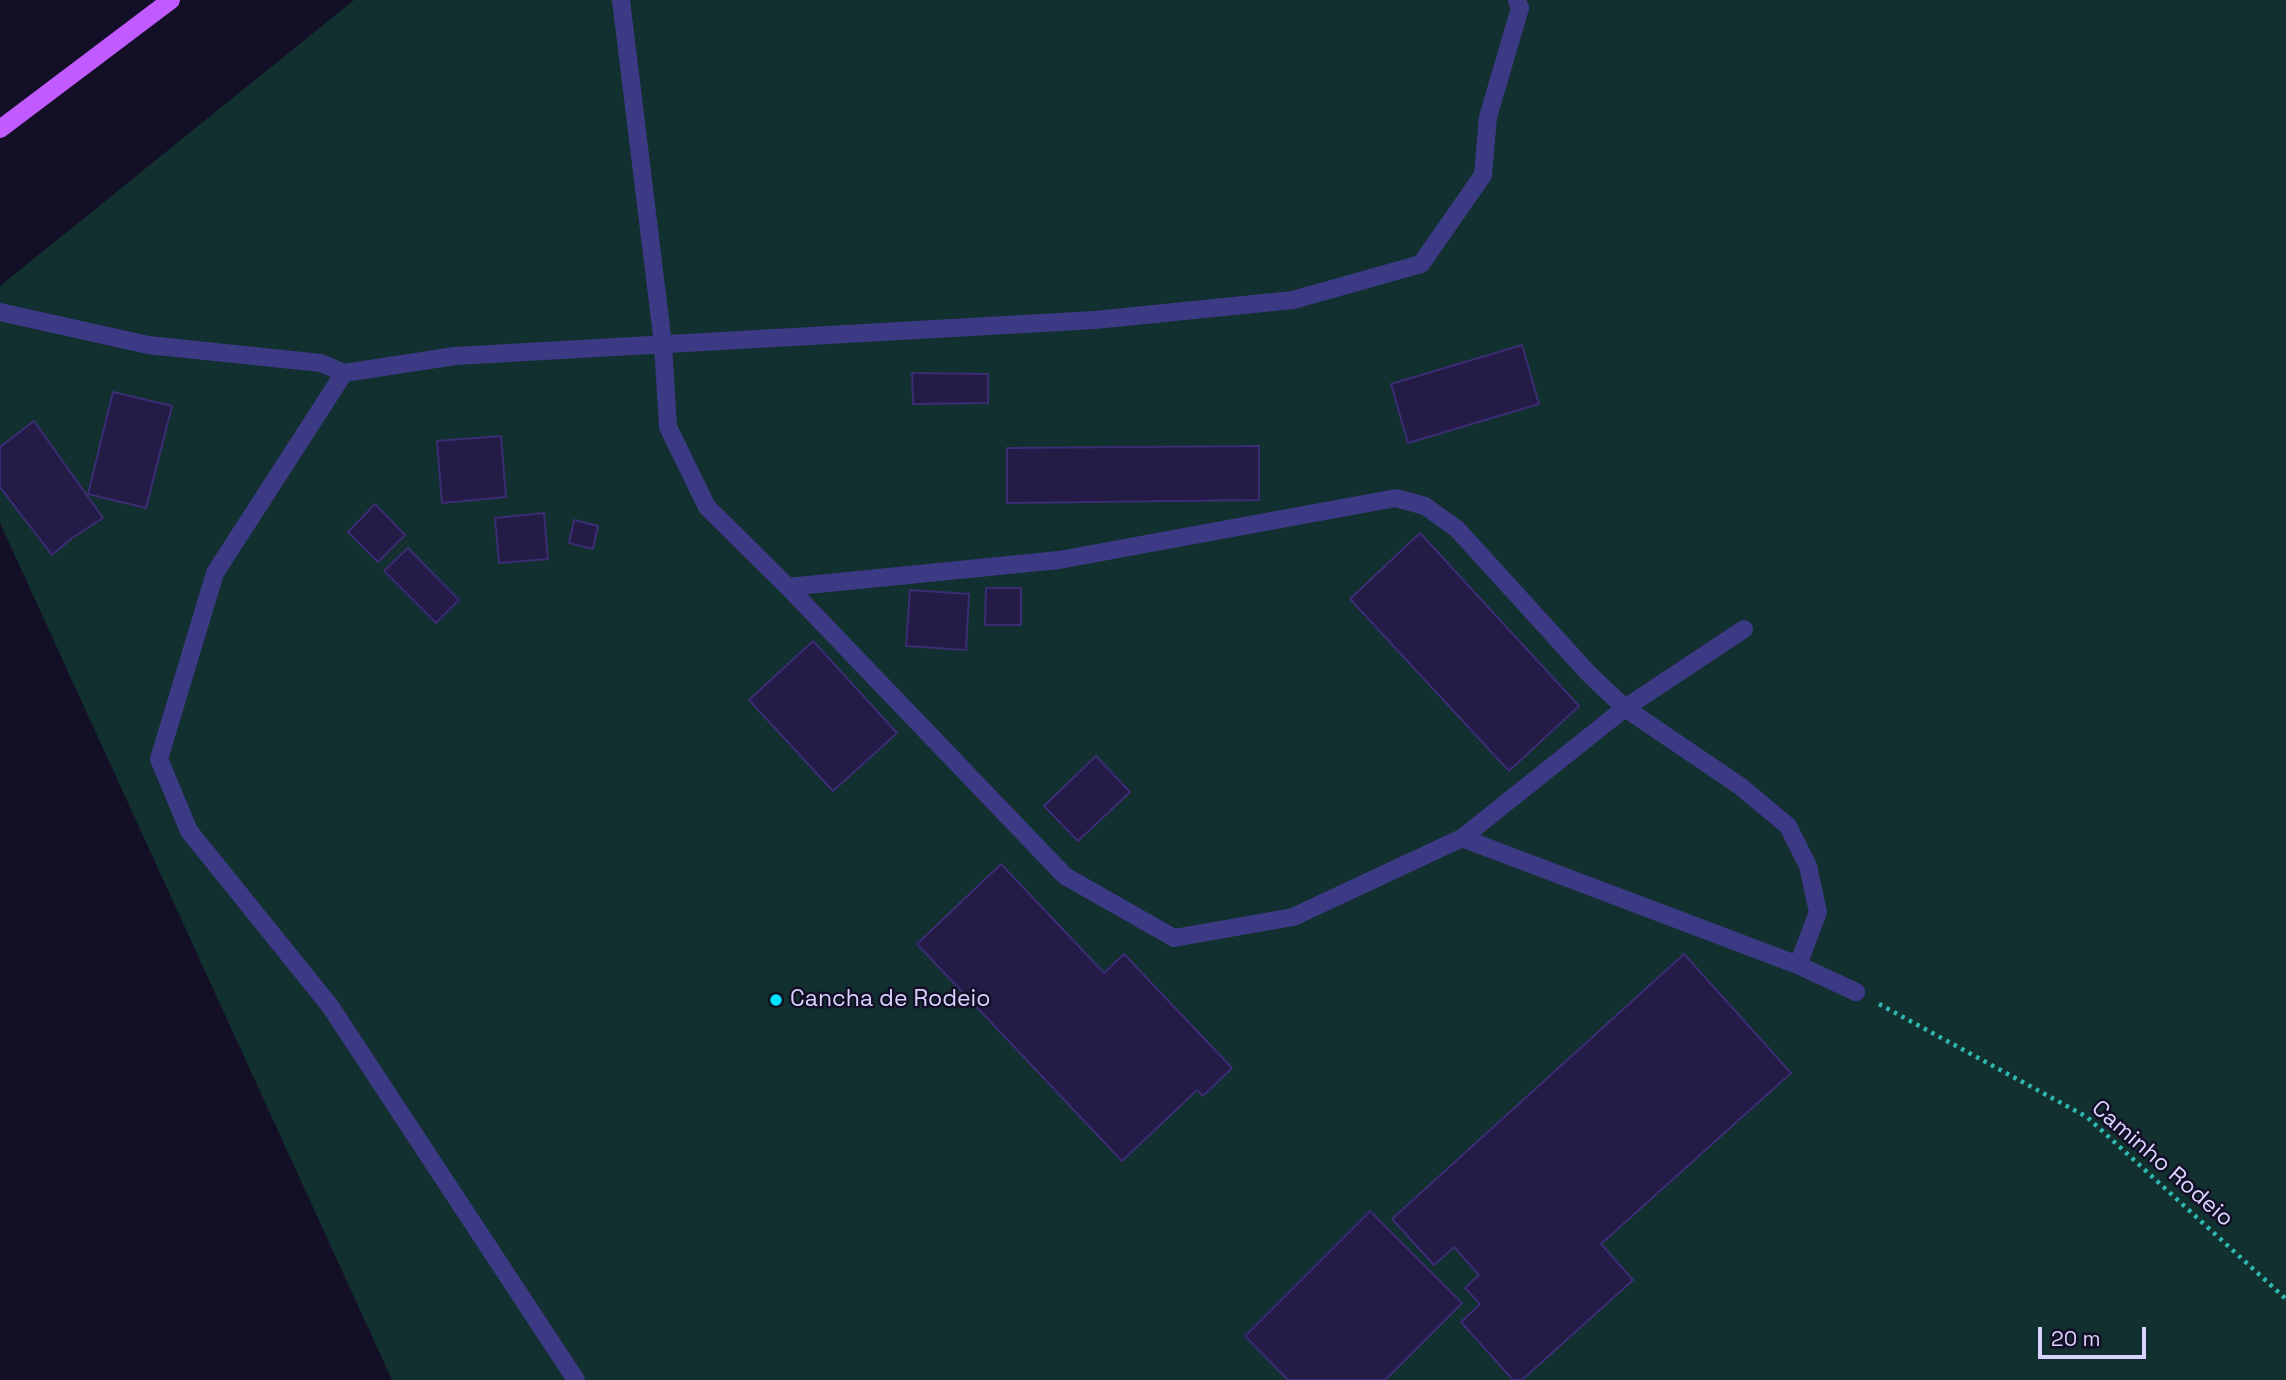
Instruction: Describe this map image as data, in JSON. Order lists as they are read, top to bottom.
{
  "streets": {
    "path": ["Caminho Rodeio"]
  },
  "places": ["Cancha de Rodeio"],
  "scale_bar": "20 m"
}
